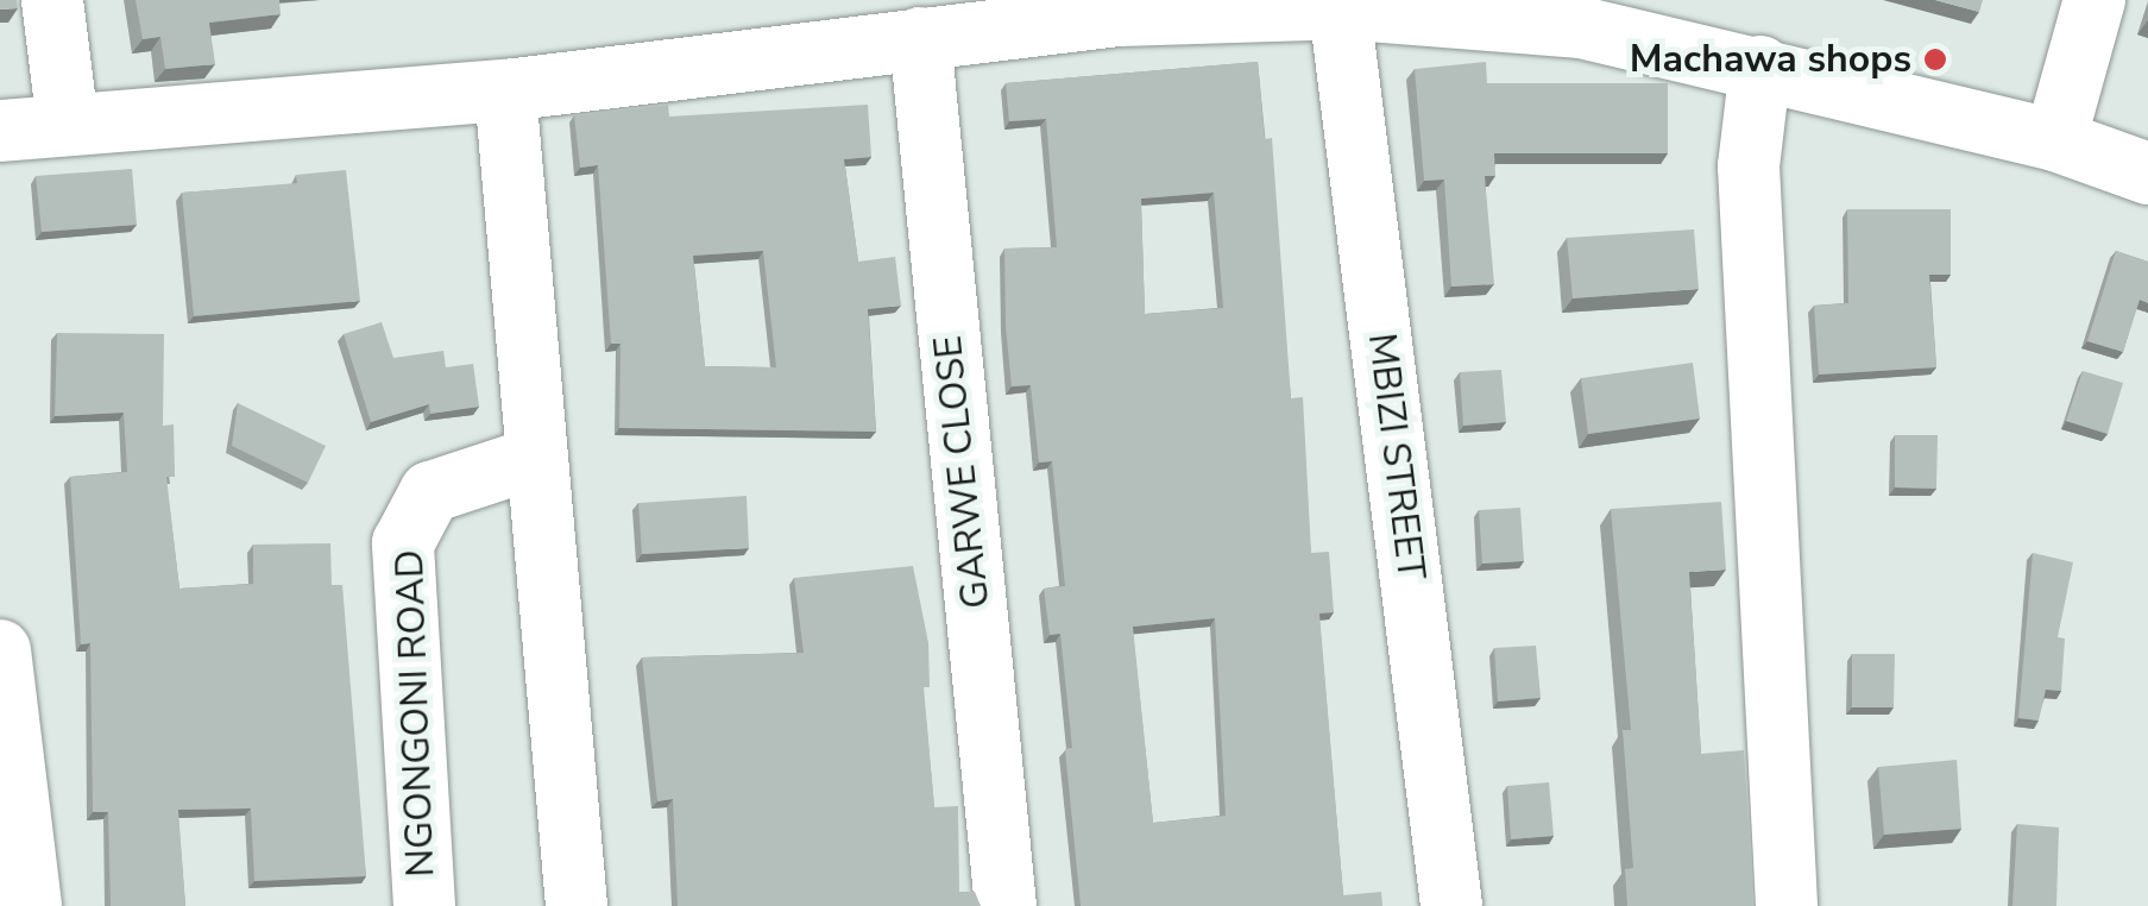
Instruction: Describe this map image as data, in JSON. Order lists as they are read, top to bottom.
{
  "streets": {
    "street": ["MBIZI STREET", "GARWE CLOSE", "NGONGONI ROAD"]
  },
  "places": ["Machawa shops"]
}
